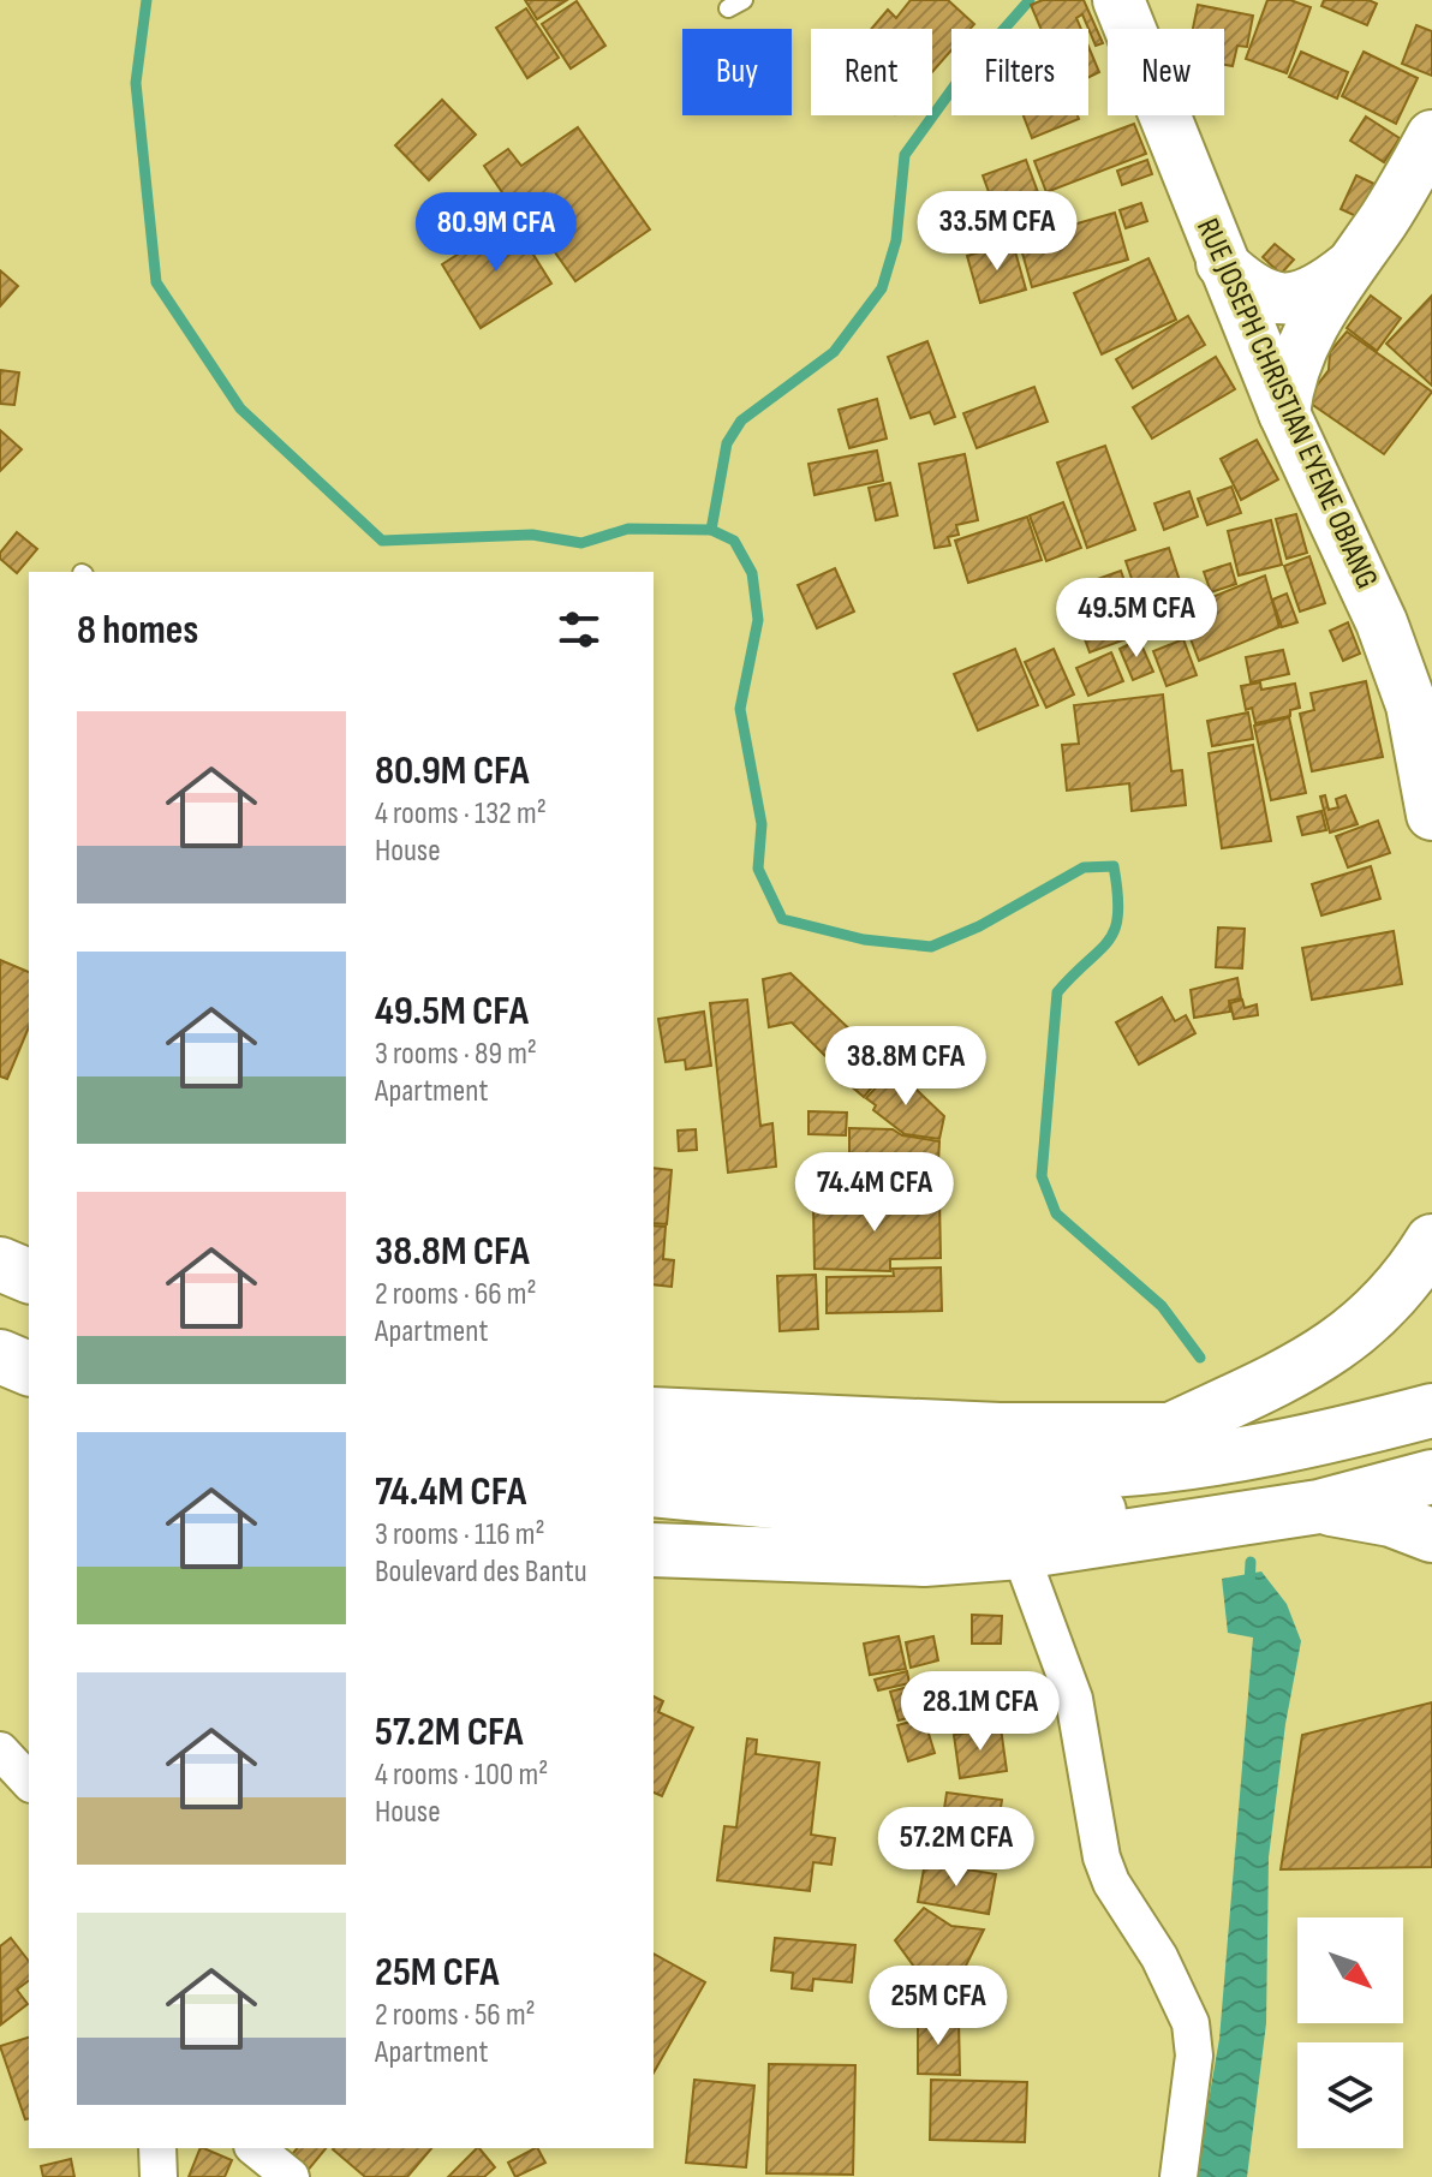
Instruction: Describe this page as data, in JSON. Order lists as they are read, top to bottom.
{
  "streets": {
    "street": ["RUE JOSEPH CHRISTIAN EYENE OBIANG"]
  },
  "north": "bottom right",
  "page": {
    "chip": [
      "Buy",
      "Rent",
      "Filters",
      "New"
    ],
    "price": [
      "33.5M CFA",
      "80.9M CFA",
      "49.5M CFA",
      "38.8M CFA",
      "74.4M CFA",
      "28.1M CFA",
      "57.2M CFA",
      "25M CFA"
    ],
    "heading": "8 homes",
    "list": [
      {
        "name": "80.9M CFA",
        "note": "4 rooms · 132 m² · House"
      },
      {
        "name": "49.5M CFA",
        "note": "3 rooms · 89 m² · Apartment"
      },
      {
        "name": "38.8M CFA",
        "note": "2 rooms · 66 m² · Apartment"
      },
      {
        "name": "74.4M CFA",
        "note": "3 rooms · 116 m² · Boulevard des Bantu"
      },
      {
        "name": "57.2M CFA",
        "note": "4 rooms · 100 m² · House"
      },
      {
        "name": "25M CFA",
        "note": "2 rooms · 56 m² · Apartment"
      }
    ]
  }
}
